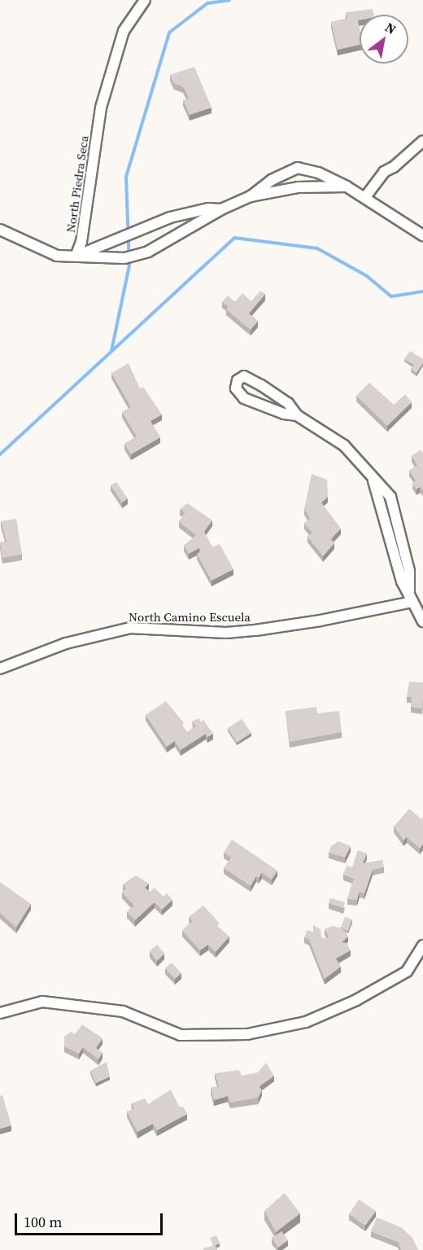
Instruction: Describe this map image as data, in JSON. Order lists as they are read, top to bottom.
{
  "streets": {
    "street": ["North Piedra Seca", "North Camino Escuela"]
  },
  "scale_bar": "100 m",
  "north": "top right"
}
